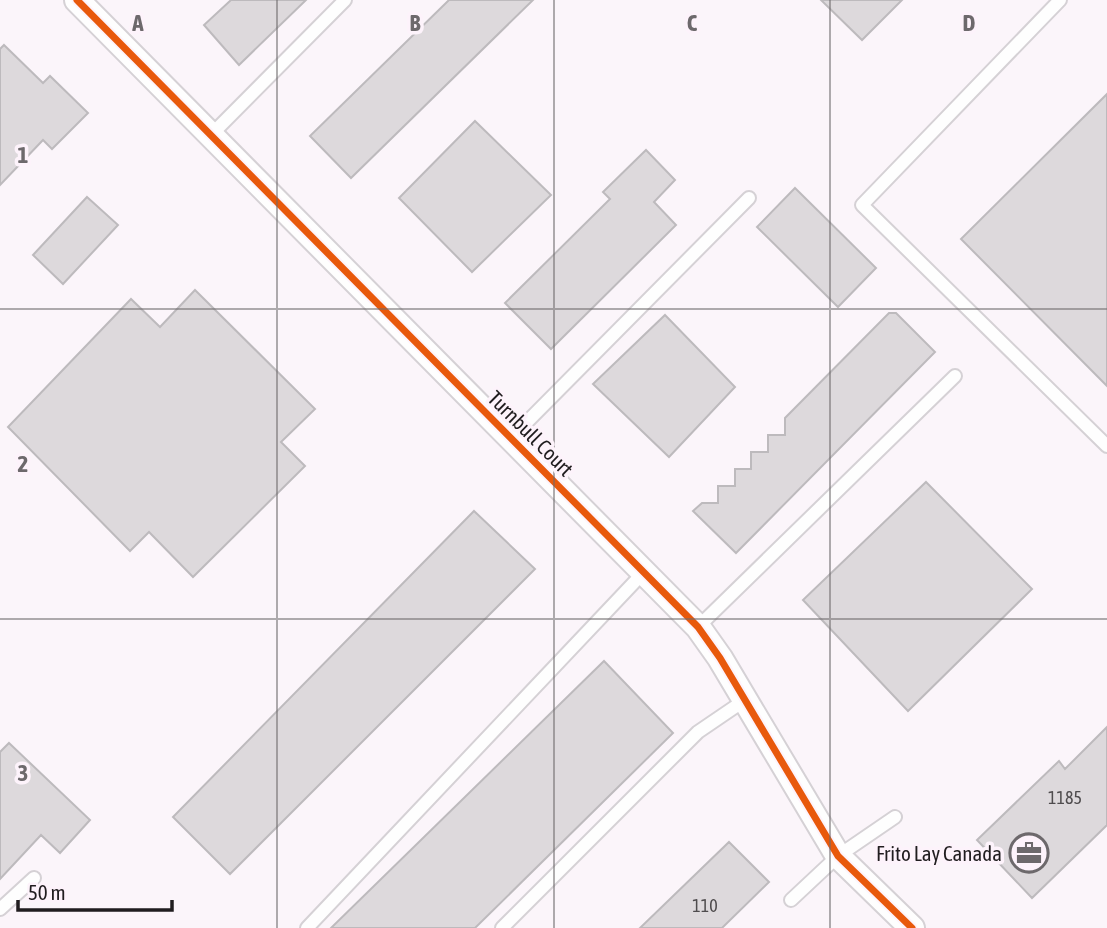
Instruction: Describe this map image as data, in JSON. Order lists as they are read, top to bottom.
{
  "streets": {
    "street": ["Turnbull Court"]
  },
  "places": {
    "office": ["Frito Lay Canada"]
  },
  "house_numbers": ["1185", "110"],
  "scale_bar": "50 m",
  "grid": {
    "columns": [
      "A",
      "B",
      "C",
      "D"
    ],
    "rows": ["1", "2", "3"]
  }
}
